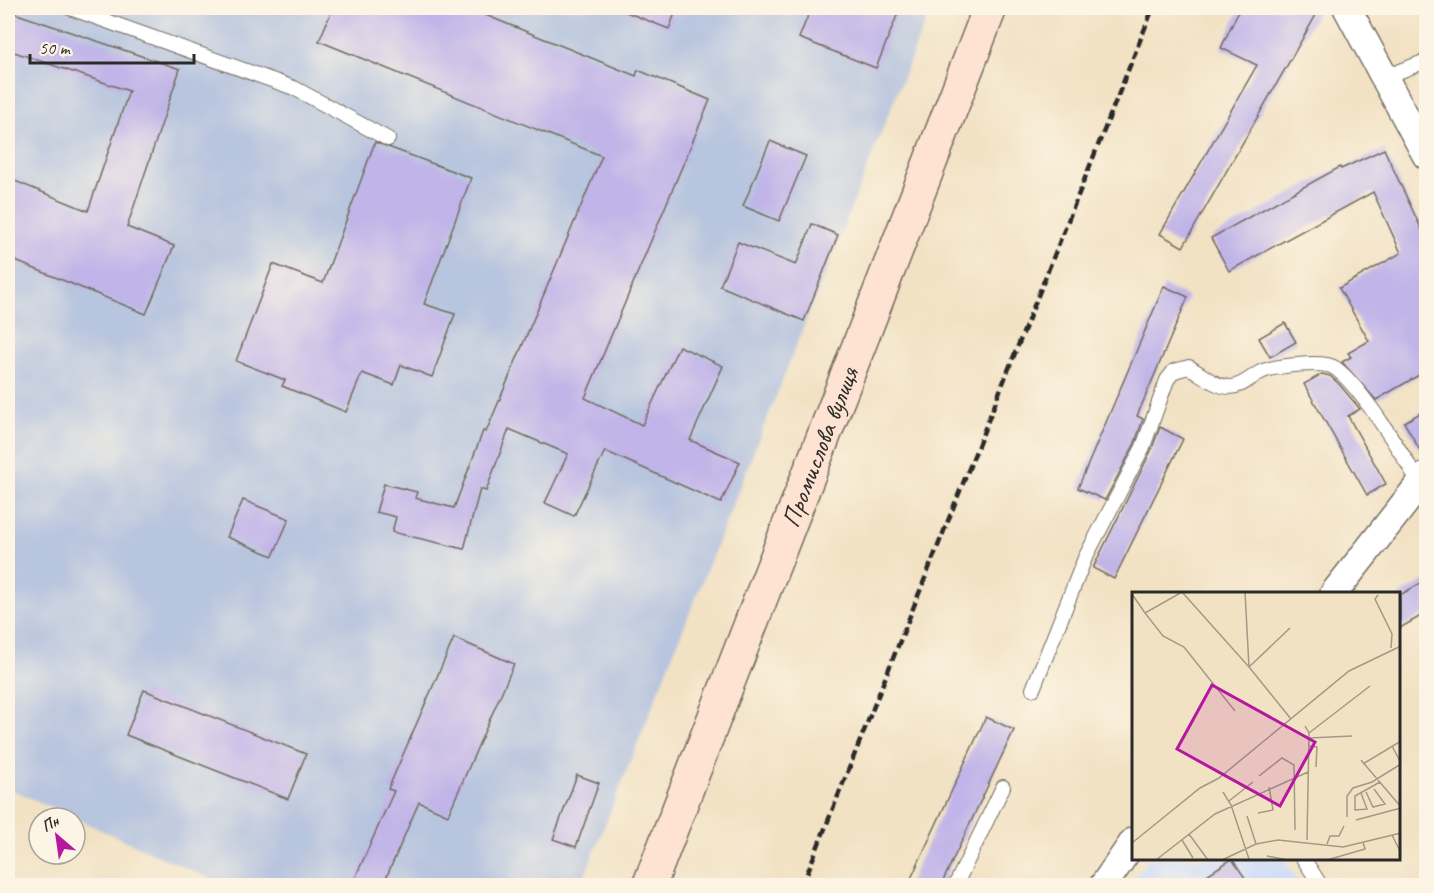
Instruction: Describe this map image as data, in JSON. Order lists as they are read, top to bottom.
{
  "streets": {
    "street": ["Промислова вулиця"]
  },
  "scale_bar": "50 m",
  "north": "top left"
}
